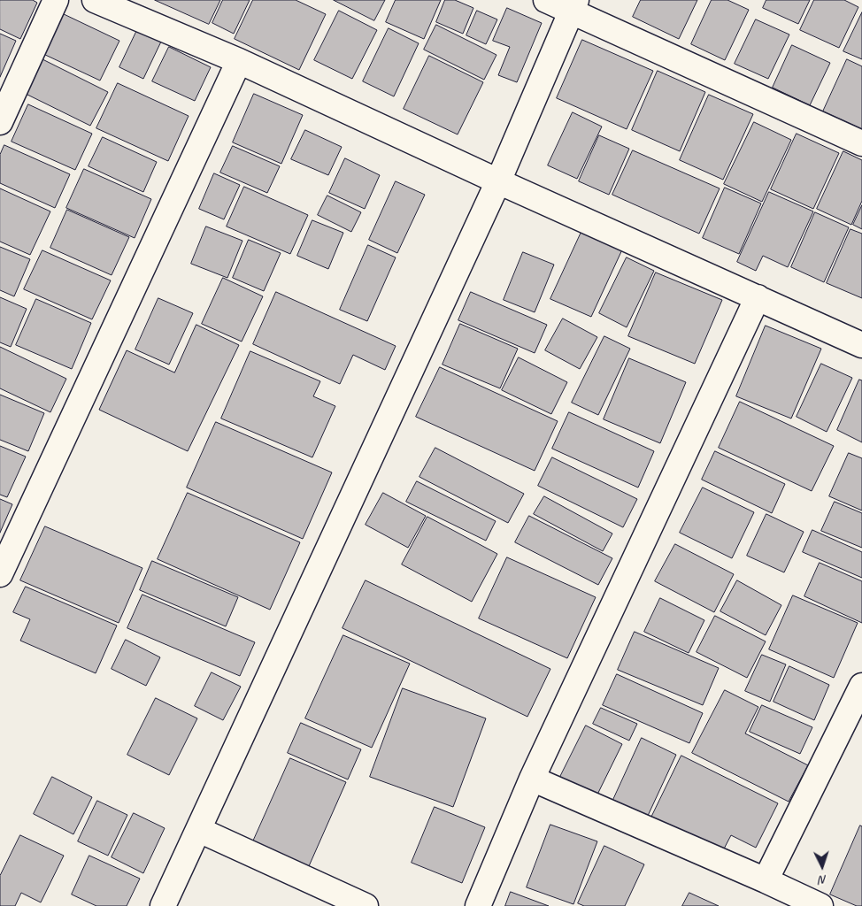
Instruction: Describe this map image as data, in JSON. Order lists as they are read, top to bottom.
{
  "north": "bottom"
}
